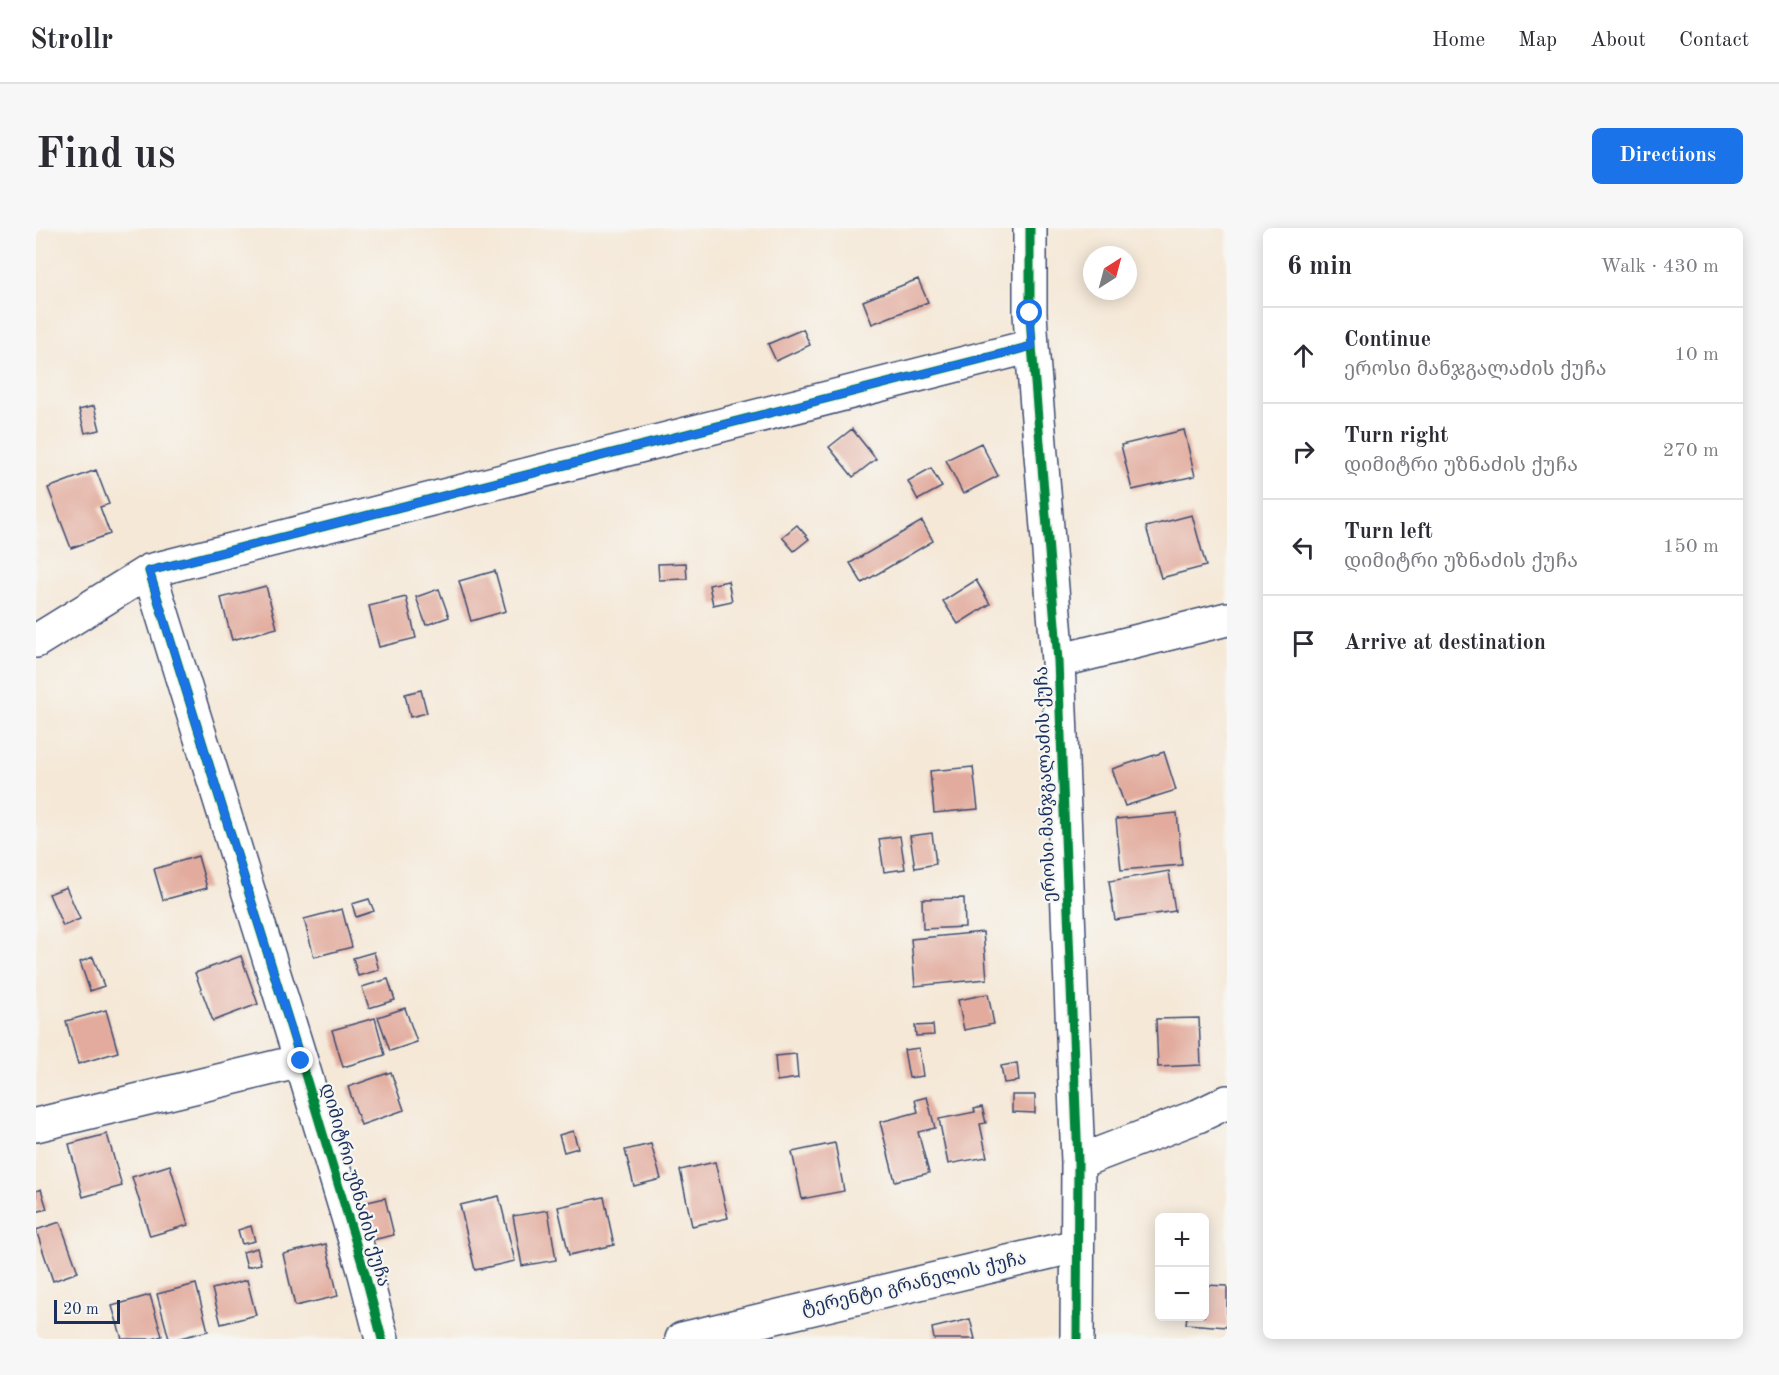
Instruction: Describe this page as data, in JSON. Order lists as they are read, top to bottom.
{
  "streets": {
    "street": ["ეროსი მანჯგალაძის ქუჩა", "დიმიტრი უზნაძის ქუჩა", "ტერენტი გრანელის ქუჩა"]
  },
  "crossings": [
    ["ეროსი მანჯგალაძის ქუჩა", "ტერენტი გრანელის ქუჩა"]
  ],
  "scale_bar": "20 m",
  "north": "top right",
  "page": {
    "header": "Strollr",
    "nav": [
      "Home",
      "Map",
      "About",
      "Contact"
    ],
    "buttons": "Directions",
    "title": "Find us",
    "heading": ["6 min", "Walk · 430 m"],
    "list": [
      ["Continue", "ეროსი მანჯგალაძის ქუჩა", "10 m"],
      ["Turn right", "დიმიტრი უზნაძის ქუჩა", "270 m"],
      ["Turn left", "დიმიტრი უზნაძის ქუჩა", "150 m"],
      "Arrive at destination"
    ],
    "map_buttons": ["+", "−"],
    "scale": "20 m"
  }
}
